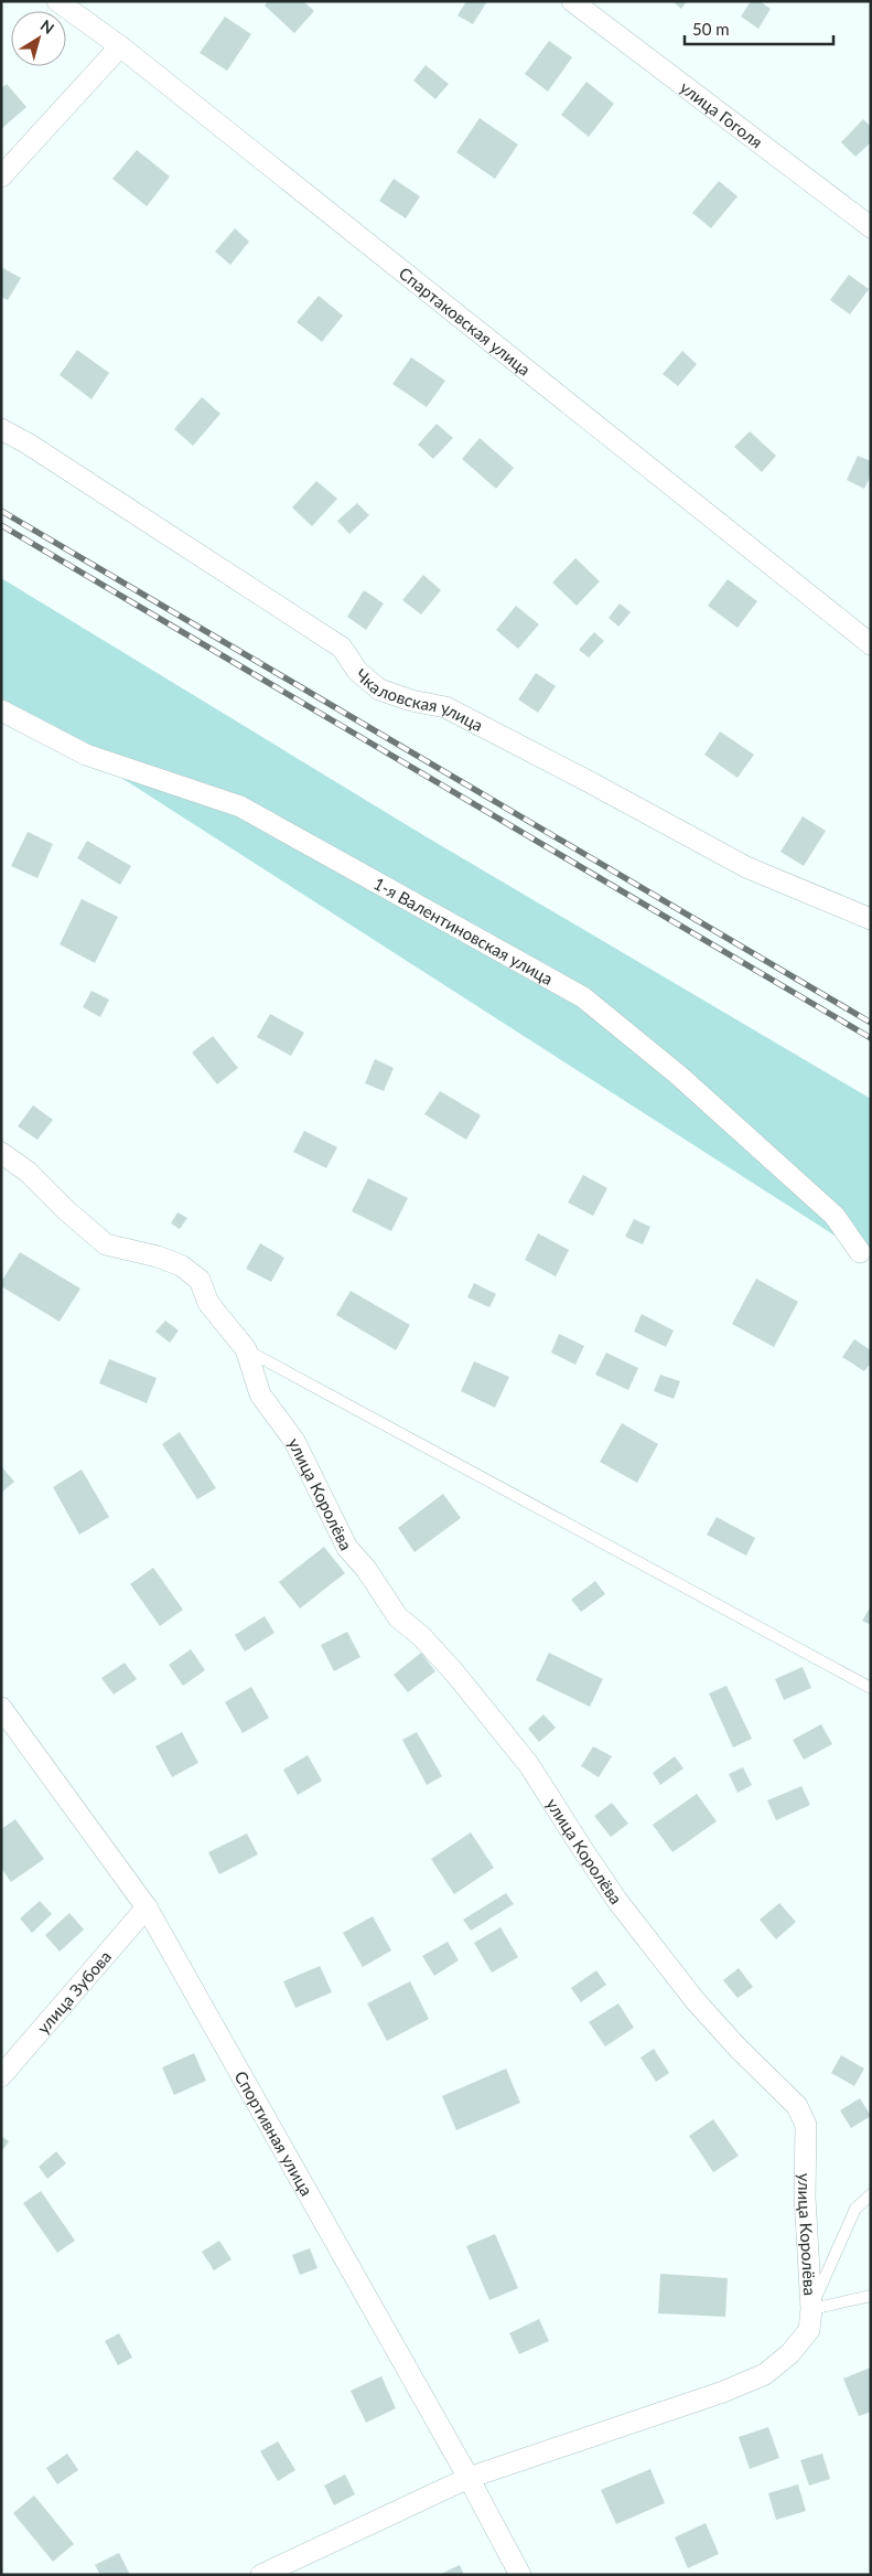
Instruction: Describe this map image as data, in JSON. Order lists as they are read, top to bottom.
{
  "streets": {
    "street": [
      "улица Гоголя",
      "Спартаковская улица",
      "Чкаловская улица",
      "1-я Валентиновская улица",
      "улица Королёва",
      "улица Зубова",
      "Спортивная улица"
    ]
  },
  "crossings": [
    ["улица Королёва", "Спортивная улица"],
    ["улица Зубова", "Спортивная улица"]
  ],
  "scale_bar": "50 m",
  "north": "top right"
}
